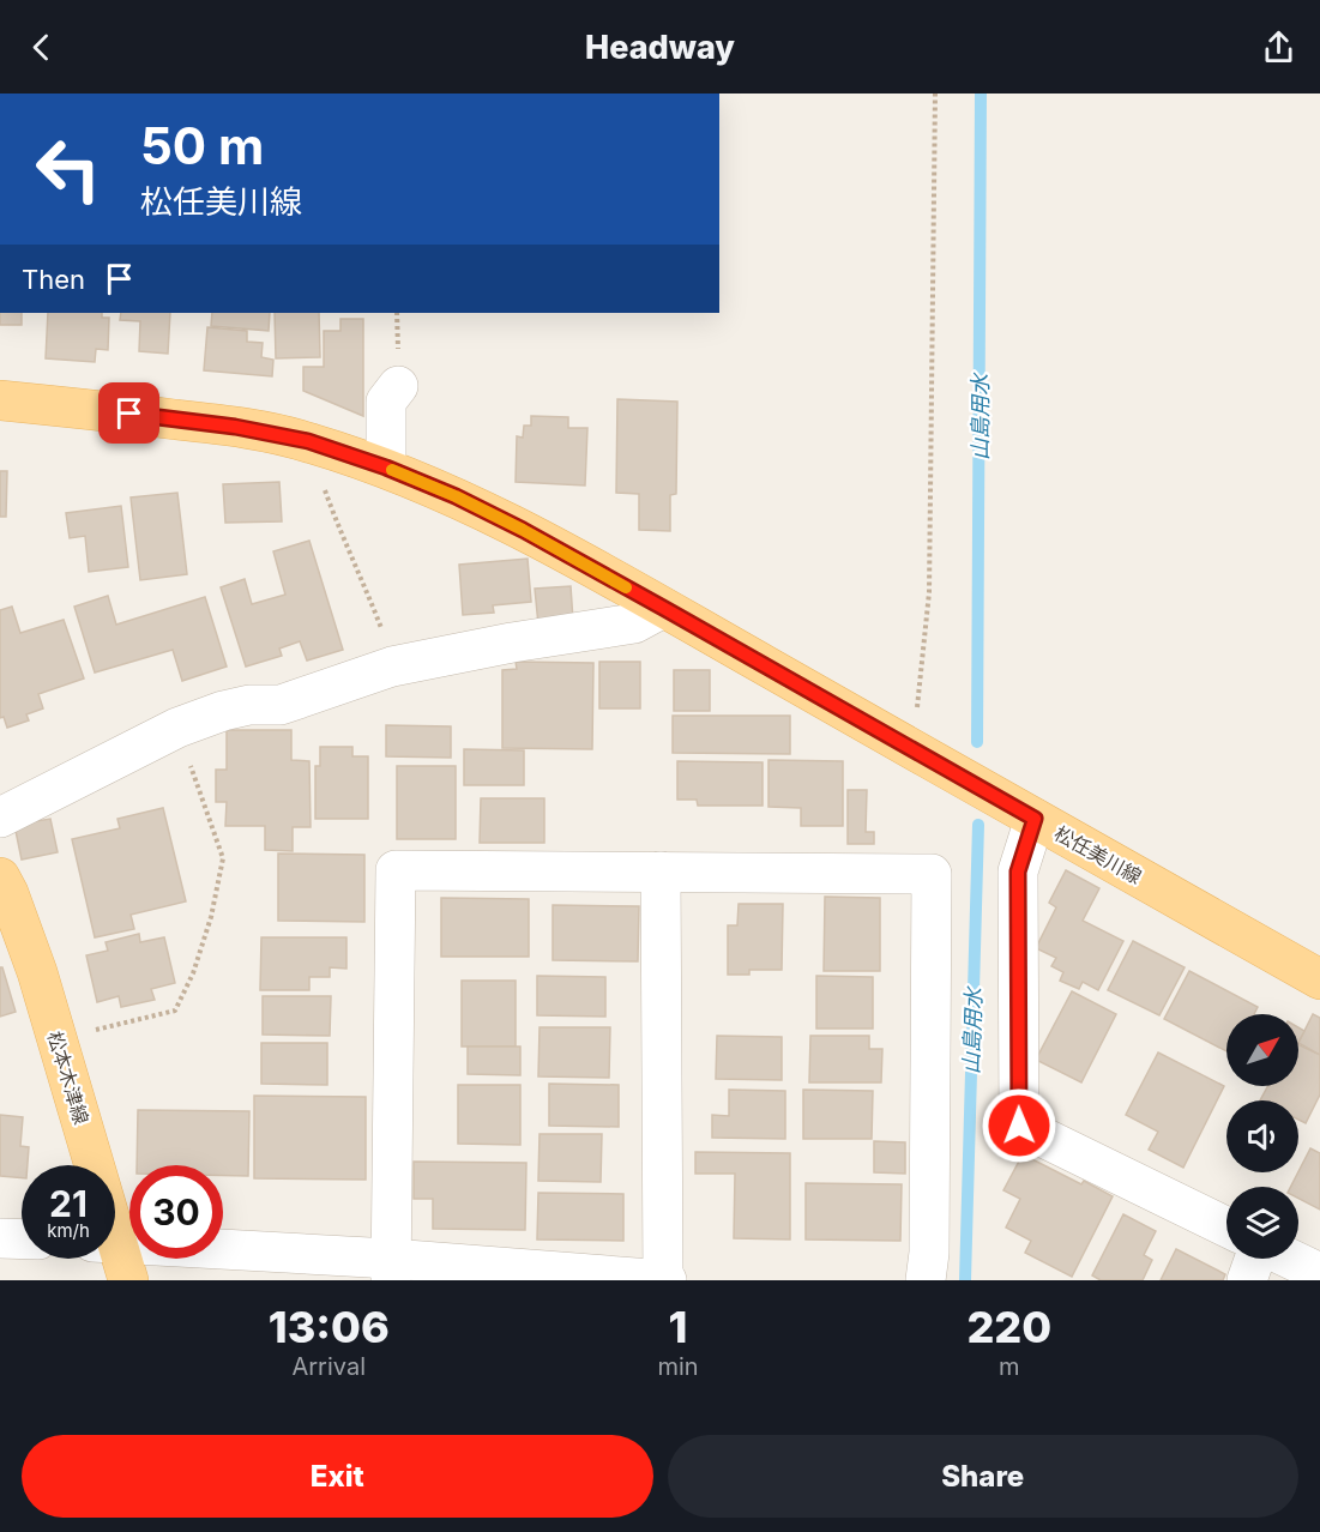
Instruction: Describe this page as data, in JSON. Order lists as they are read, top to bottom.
{
  "streets": {
    "main road": ["松任美川線", "松本木津線"]
  },
  "water": ["山島用水"],
  "north": "top right",
  "page": {
    "header": "Headway",
    "turn": ["50 m", "松任美川線"],
    "then": "Then",
    "speed": "21 km/h",
    "limit": "30",
    "eta": [
      "13:06",
      "Arrival",
      "1",
      "min",
      "220",
      "m"
    ],
    "buttons": ["Exit", "Share"]
  }
}
